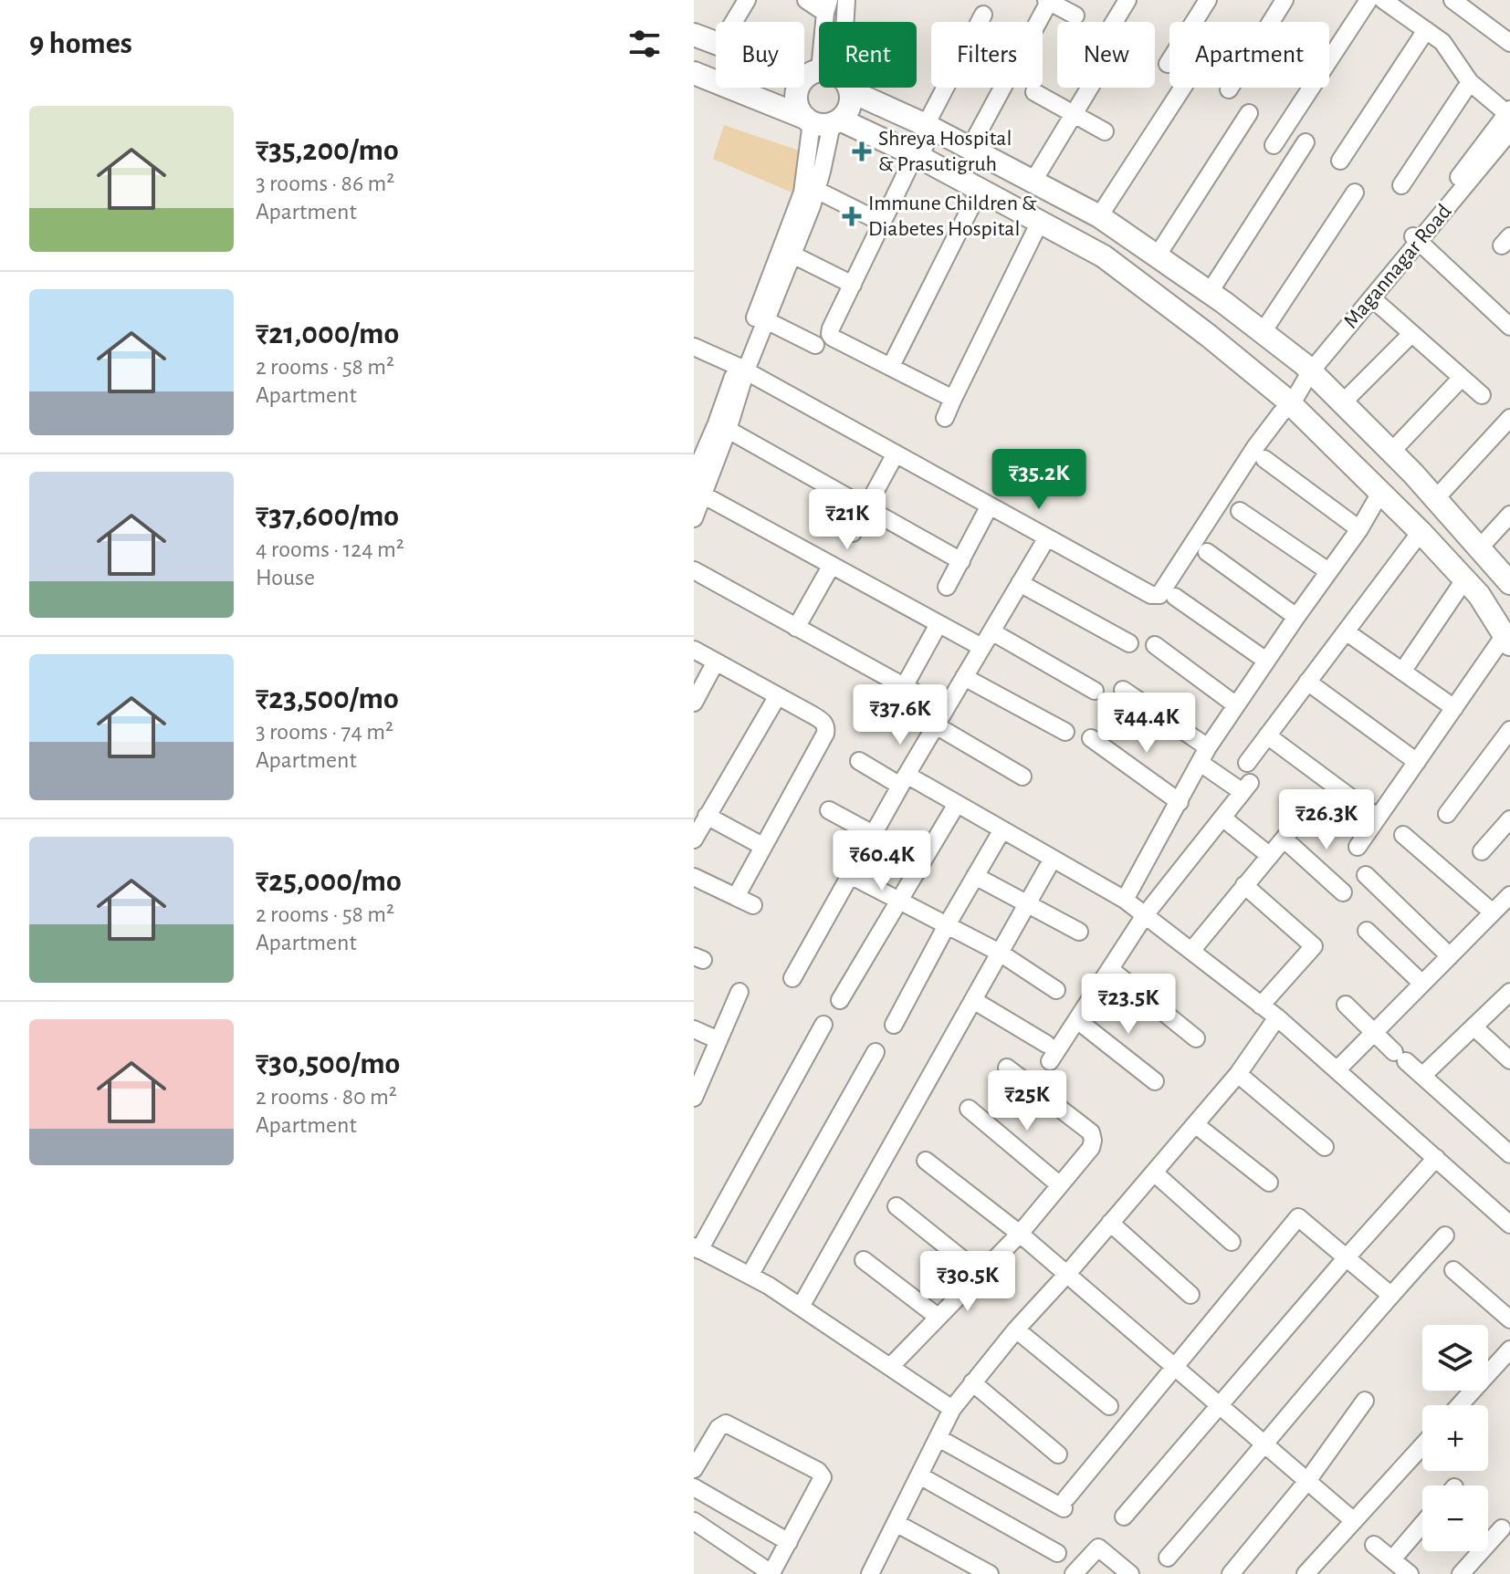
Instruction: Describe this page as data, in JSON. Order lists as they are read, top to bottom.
{
  "streets": {
    "street": ["Magannagar Road"]
  },
  "places": {
    "health": ["Shreya Hospital & Prasutigruh", "Immune Children & Diabetes Hospital"]
  },
  "page": {
    "heading": "9 homes",
    "chip": [
      "Buy",
      "Rent",
      "Filters",
      "New",
      "Apartment"
    ],
    "list": [
      {
        "name": "₹35,200/mo",
        "note": "3 rooms · 86 m² · Apartment"
      },
      {
        "name": "₹21,000/mo",
        "note": "2 rooms · 58 m² · Apartment"
      },
      {
        "name": "₹37,600/mo",
        "note": "4 rooms · 124 m² · House"
      },
      {
        "name": "₹23,500/mo",
        "note": "3 rooms · 74 m² · Apartment"
      },
      {
        "name": "₹25,000/mo",
        "note": "2 rooms · 58 m² · Apartment"
      },
      {
        "name": "₹30,500/mo",
        "note": "2 rooms · 80 m² · Apartment"
      }
    ],
    "price": [
      "₹35.2K",
      "₹21K",
      "₹37.6K",
      "₹44.4K",
      "₹26.3K",
      "₹60.4K",
      "₹23.5K",
      "₹25K",
      "₹30.5K"
    ],
    "map_buttons": ["+", "−"]
  }
}
